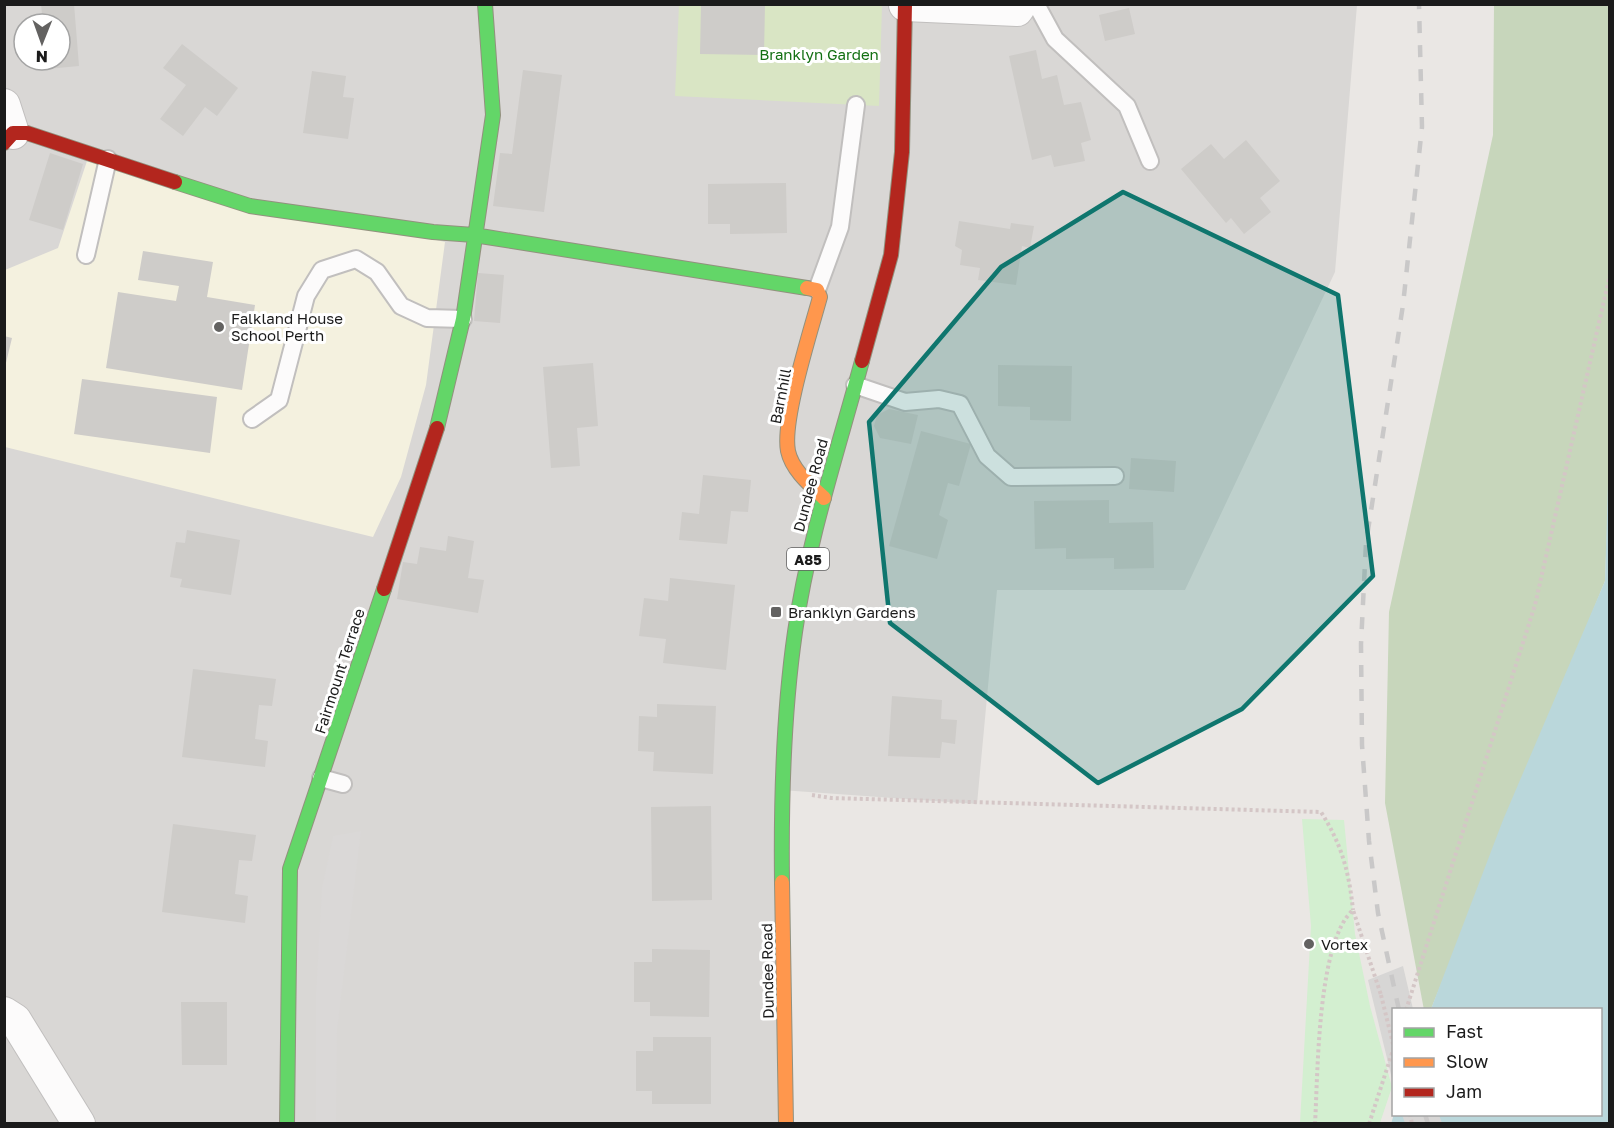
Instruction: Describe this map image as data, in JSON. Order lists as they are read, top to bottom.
{
  "streets": {
    "street": [
      "Barnhill",
      "Dundee Road",
      "A85",
      "Fairmount Terrace"
    ]
  },
  "crossings": [
    ["Barnhill", "Dundee Road"]
  ],
  "parks": ["Branklyn Garden"],
  "places": {
    "other": ["Falkland House School Perth", "Vortex"],
    "transit": ["Branklyn Gardens"]
  },
  "legend": ["Fast", "Slow", "Jam"],
  "north": "bottom"
}
